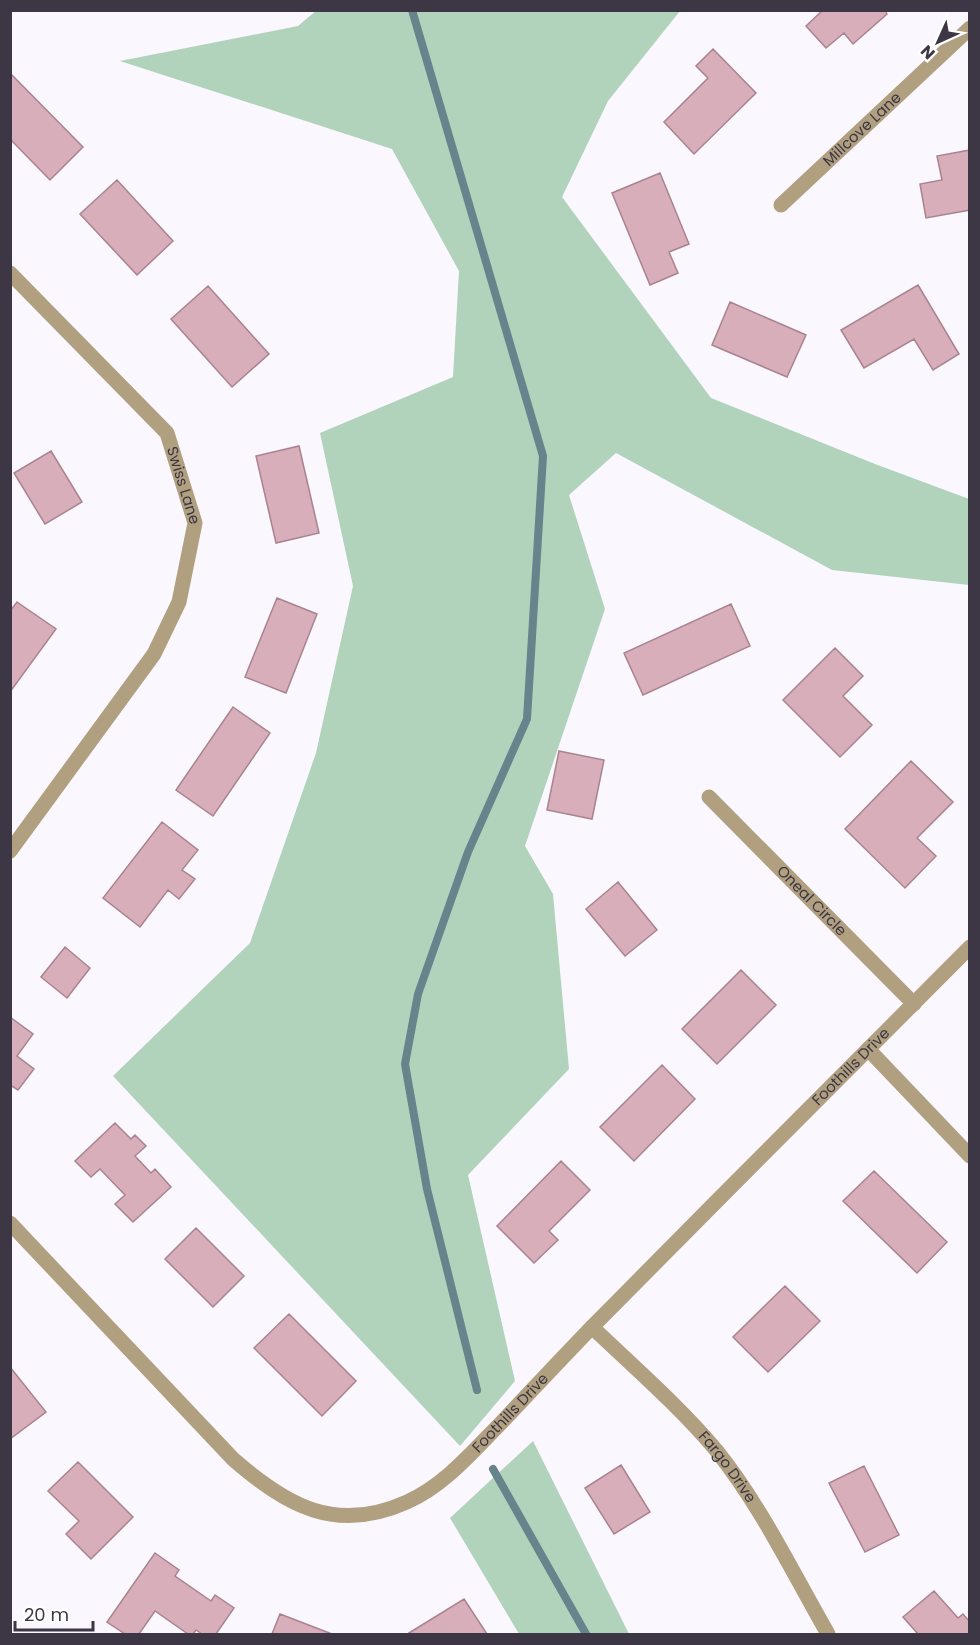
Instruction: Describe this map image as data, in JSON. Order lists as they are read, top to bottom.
{
  "streets": {
    "street": [
      "Millcove Lane",
      "Swiss Lane",
      "Oneal Circle",
      "Foothills Drive",
      "Fargo Drive"
    ]
  },
  "crossings": [
    ["Oneal Circle", "Foothills Drive"],
    ["Foothills Drive", "Fargo Drive"]
  ],
  "scale_bar": "20 m",
  "north": "bottom left"
}
